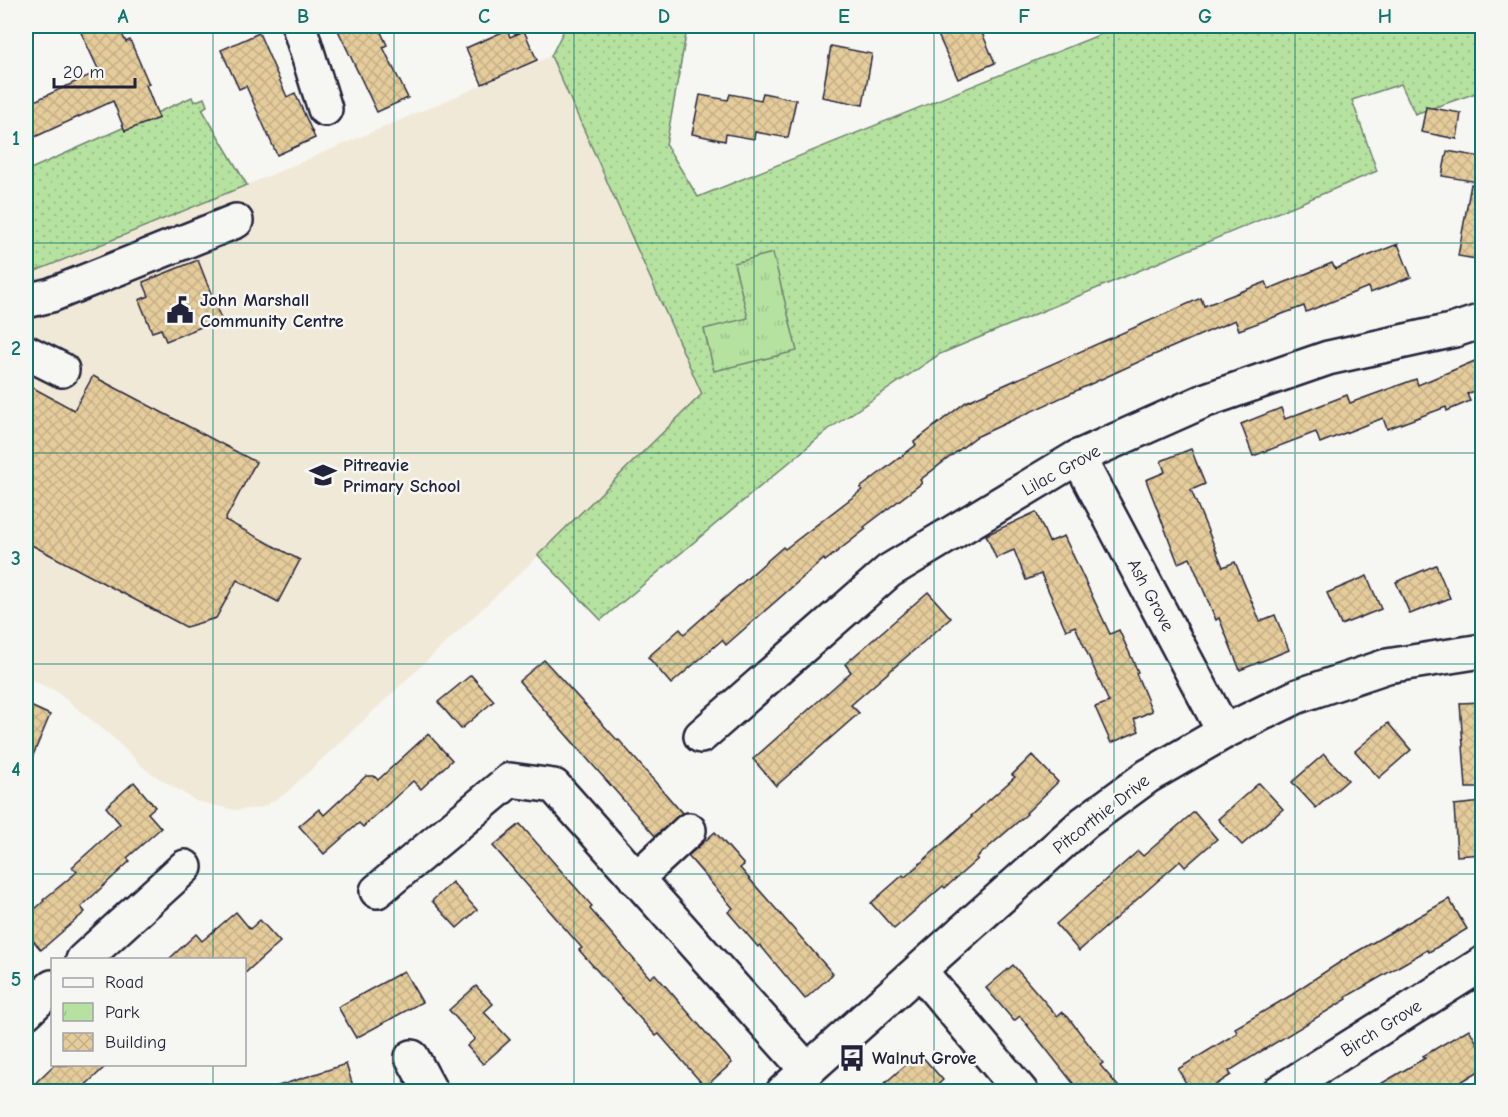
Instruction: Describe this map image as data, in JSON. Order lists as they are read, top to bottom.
{
  "streets": {
    "street": [
      "Lilac Grove",
      "Ash Grove",
      "Pitcorthie Drive",
      "Birch Grove"
    ]
  },
  "crossings": [
    ["Lilac Grove", "Ash Grove"],
    ["Ash Grove", "Pitcorthie Drive"]
  ],
  "places": {
    "public building": ["John Marshall Community Centre"],
    "school or university": ["Pitreavie Primary School"],
    "bus stop": ["Walnut Grove"]
  },
  "legend": ["Road", "Park", "Building"],
  "scale_bar": "20 m",
  "grid": {
    "columns": [
      "A",
      "B",
      "C",
      "D",
      "E",
      "F",
      "G",
      "H"
    ],
    "rows": [
      "1",
      "2",
      "3",
      "4",
      "5"
    ]
  }
}
